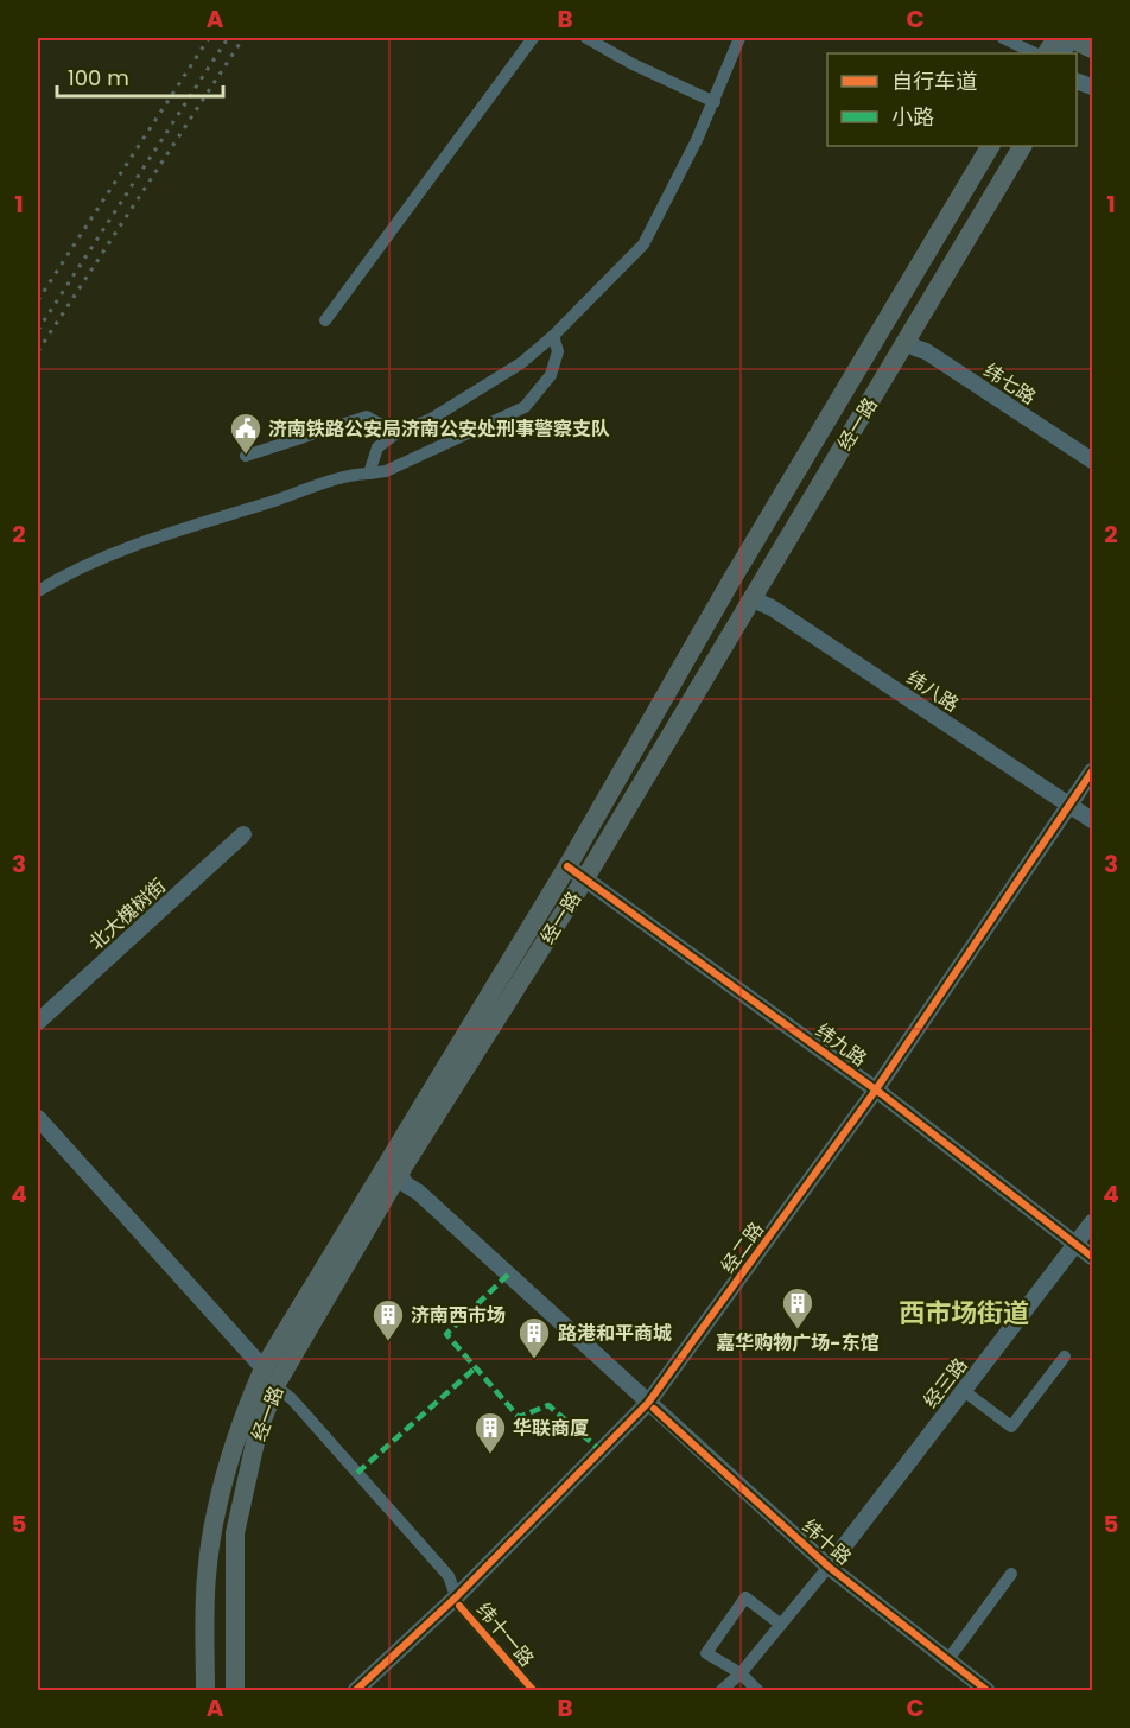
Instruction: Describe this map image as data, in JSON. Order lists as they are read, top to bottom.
{
  "streets": {
    "main road": ["经一路"],
    "street": [
      "纬七路",
      "纬八路",
      "北大槐树街",
      "纬九路",
      "经二路",
      "经三路",
      "纬十路",
      "纬十一路"
    ]
  },
  "crossings": [
    ["纬七路", "经一路"],
    ["经一路", "纬八路"],
    ["经一路", "纬九路"],
    ["经一路", "纬十路"],
    ["经一路", "纬十一路"],
    ["纬八路", "经二路"],
    ["纬九路", "经二路"],
    ["纬九路", "经三路"],
    ["经二路", "纬十路"],
    ["经二路", "纬十一路"],
    ["经三路", "纬十路"]
  ],
  "districts": ["西市场街道"],
  "places": {
    "public building": ["济南铁路公安局济南公安处刑事警察支队"],
    "building": [
      "嘉华购物广场-东馆",
      "济南西市场",
      "路港和平商城",
      "华联商厦"
    ]
  },
  "legend": ["自行车道", "小路"],
  "scale_bar": "100 m",
  "grid": {
    "columns": ["A", "B", "C"],
    "rows": [
      "1",
      "2",
      "3",
      "4",
      "5"
    ]
  }
}
